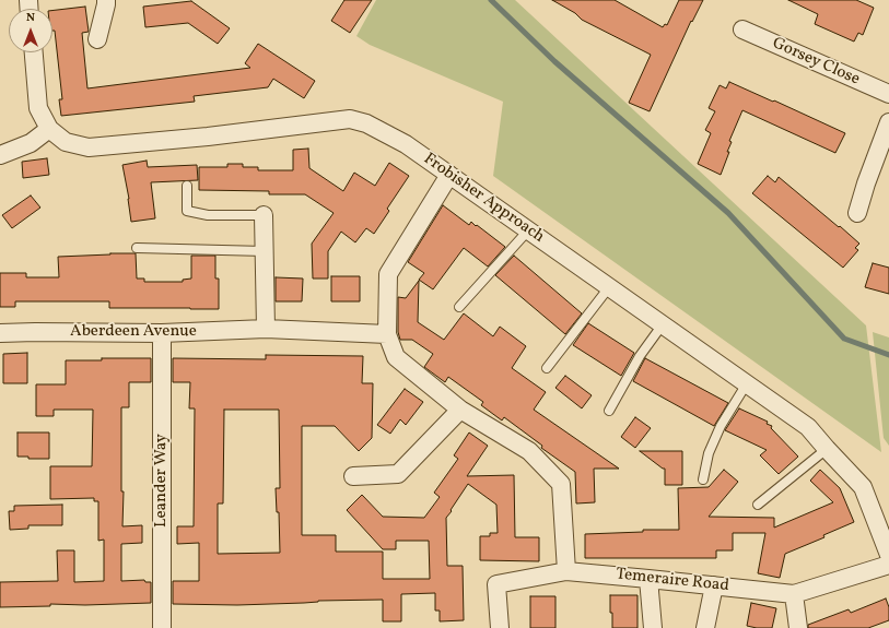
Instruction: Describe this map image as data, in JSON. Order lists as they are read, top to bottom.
{
  "streets": {
    "street": [
      "Gorsey Close",
      "Frobisher Approach",
      "Aberdeen Avenue",
      "Leander Way",
      "Temeraire Road"
    ]
  },
  "crossings": [
    ["Aberdeen Avenue", "Leander Way"]
  ],
  "north": "top"
}
